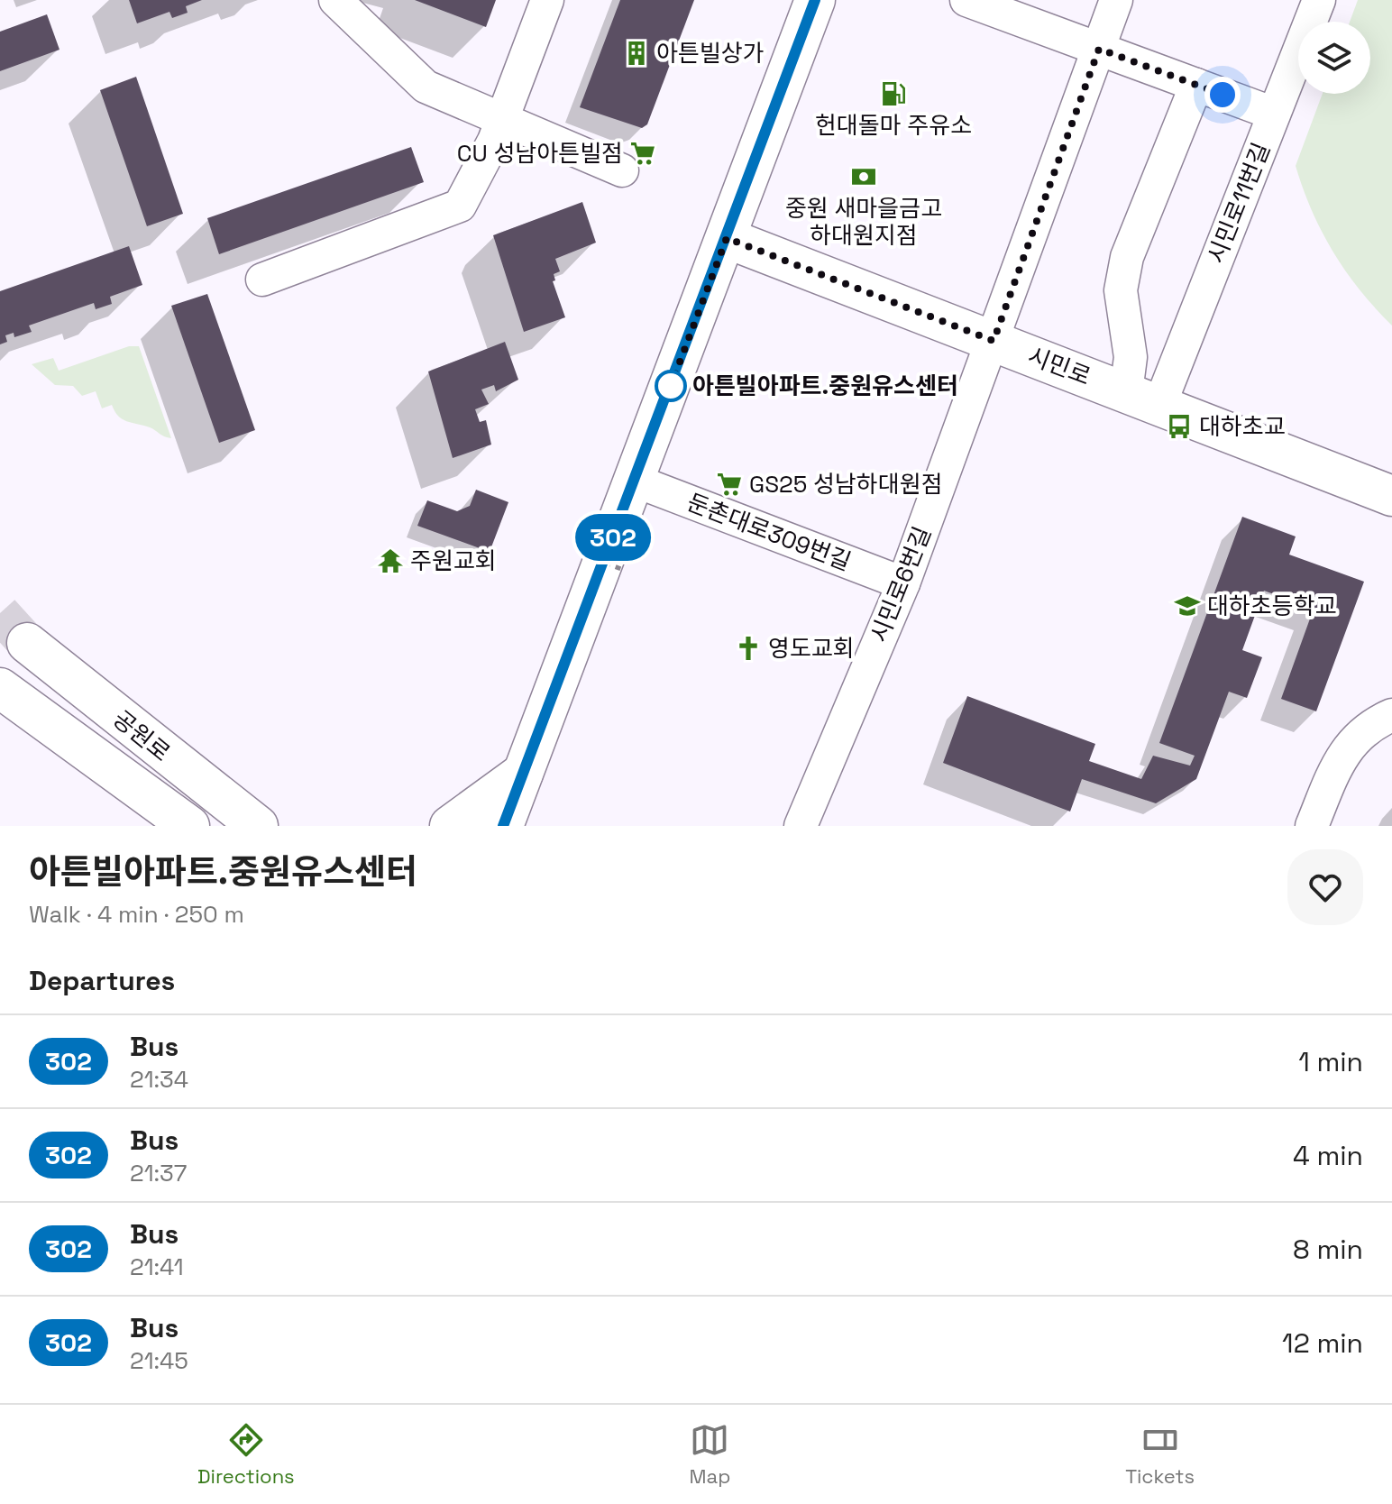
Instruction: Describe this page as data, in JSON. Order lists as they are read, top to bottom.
{
  "streets": {
    "main road": ["시민로", "공원로"],
    "street": ["시민로11번길", "둔촌대로309번길", "시민로6번길"]
  },
  "crossings": [
    ["시민로11번길", "시민로"],
    ["시민로", "시민로6번길"],
    ["둔촌대로309번길", "시민로6번길"]
  ],
  "places": {
    "building": ["아튼빌상가"],
    "fuel station": ["헌대돌마 주유소"],
    "supermarket": ["CU 성남아튼빌점", "GS25 성남하대원점"],
    "bank": ["중원 새마을금고 하대원지점"],
    "other": ["아튼빌아파트.중원유스센터"],
    "bus stop": ["대하초교"],
    "temple": ["주원교회"],
    "school or university": ["대하초등학교"],
    "church": ["영도교회"]
  },
  "lines": ["bus line 302"],
  "page": {
    "on_map": "302",
    "heading": [
      ["아튼빌아파트.중원유스센터", "Walk · 4 min · 250 m"],
      "Departures"
    ],
    "list": [
      {
        "mark": "302",
        "name": "Bus",
        "note": "21:34",
        "value": "1 min"
      },
      {
        "mark": "302",
        "name": "Bus",
        "note": "21:37",
        "value": "4 min"
      },
      {
        "mark": "302",
        "name": "Bus",
        "note": "21:41",
        "value": "8 min"
      },
      {
        "mark": "302",
        "name": "Bus",
        "note": "21:45",
        "value": "12 min"
      }
    ],
    "tabs": ["Directions", "Map", "Tickets"]
  }
}
